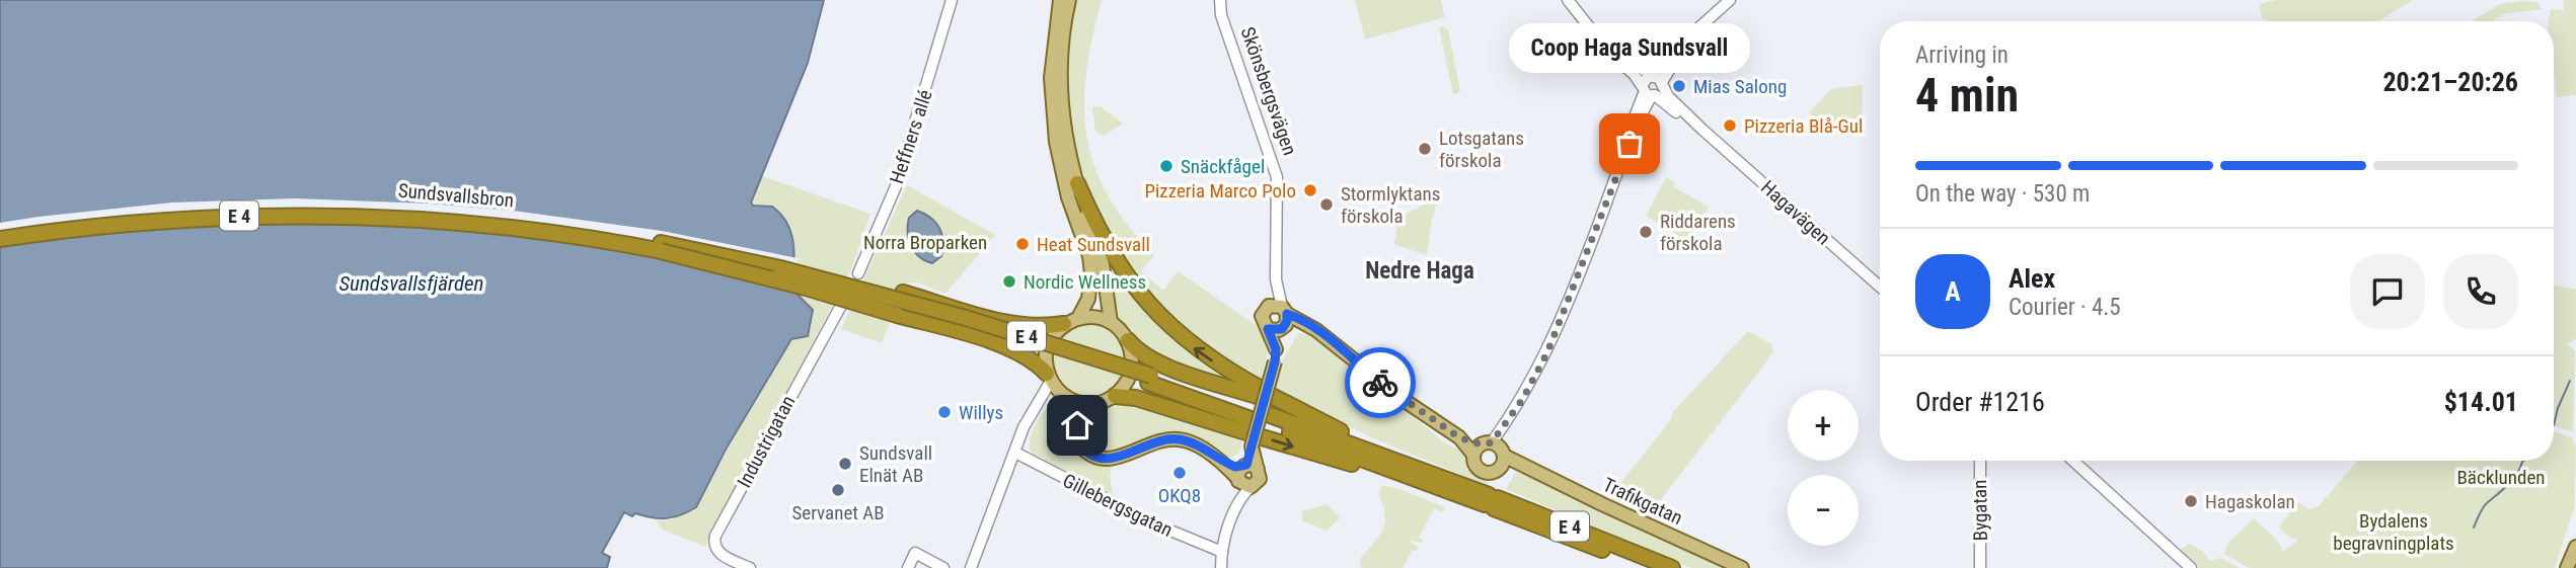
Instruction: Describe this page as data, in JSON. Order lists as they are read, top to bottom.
{
  "streets": {
    "highway": ["Sundsvallsbron", "E 4"],
    "main road": ["Trafikgatan"],
    "street": [
      "Skönsbergsvägen",
      "Heffners allé",
      "Hagavägen",
      "Industrigatan",
      "Gillebergsgatan",
      "Bygatan"
    ]
  },
  "crossings": [
    ["Sundsvallsbron", "E 4"]
  ],
  "districts": ["Nedre Haga"],
  "water": ["Sundsvallsfjärden"],
  "parks": ["Norra Broparken", "Bäcklunden", "Bydalens begravningplats"],
  "places": [
    "Mias Salong",
    "Pizzeria Blå-Gul",
    "Coop Haga Sundsvall",
    "Lotsgatans förskola",
    "Snäckfågel",
    "Pizzeria Marco Polo",
    "Stormlyktans förskola",
    "Riddarens förskola",
    "Heat Sundsvall",
    "Nordic Wellness",
    "Willys",
    "Sundsvall Elnät AB",
    "OKQ8",
    "Servanet AB",
    "Hagaskolan"
  ],
  "page": {
    "heading": ["4 min", "Arriving in", "20:21–20:26"],
    "panel": [
      "Alex",
      "Courier · 4.5",
      "Order #1216",
      "$14.01"
    ],
    "bubble": "Coop Haga Sundsvall",
    "bar": "On the way · 530 m",
    "round": "A",
    "map_buttons": ["+", "−"]
  }
}
